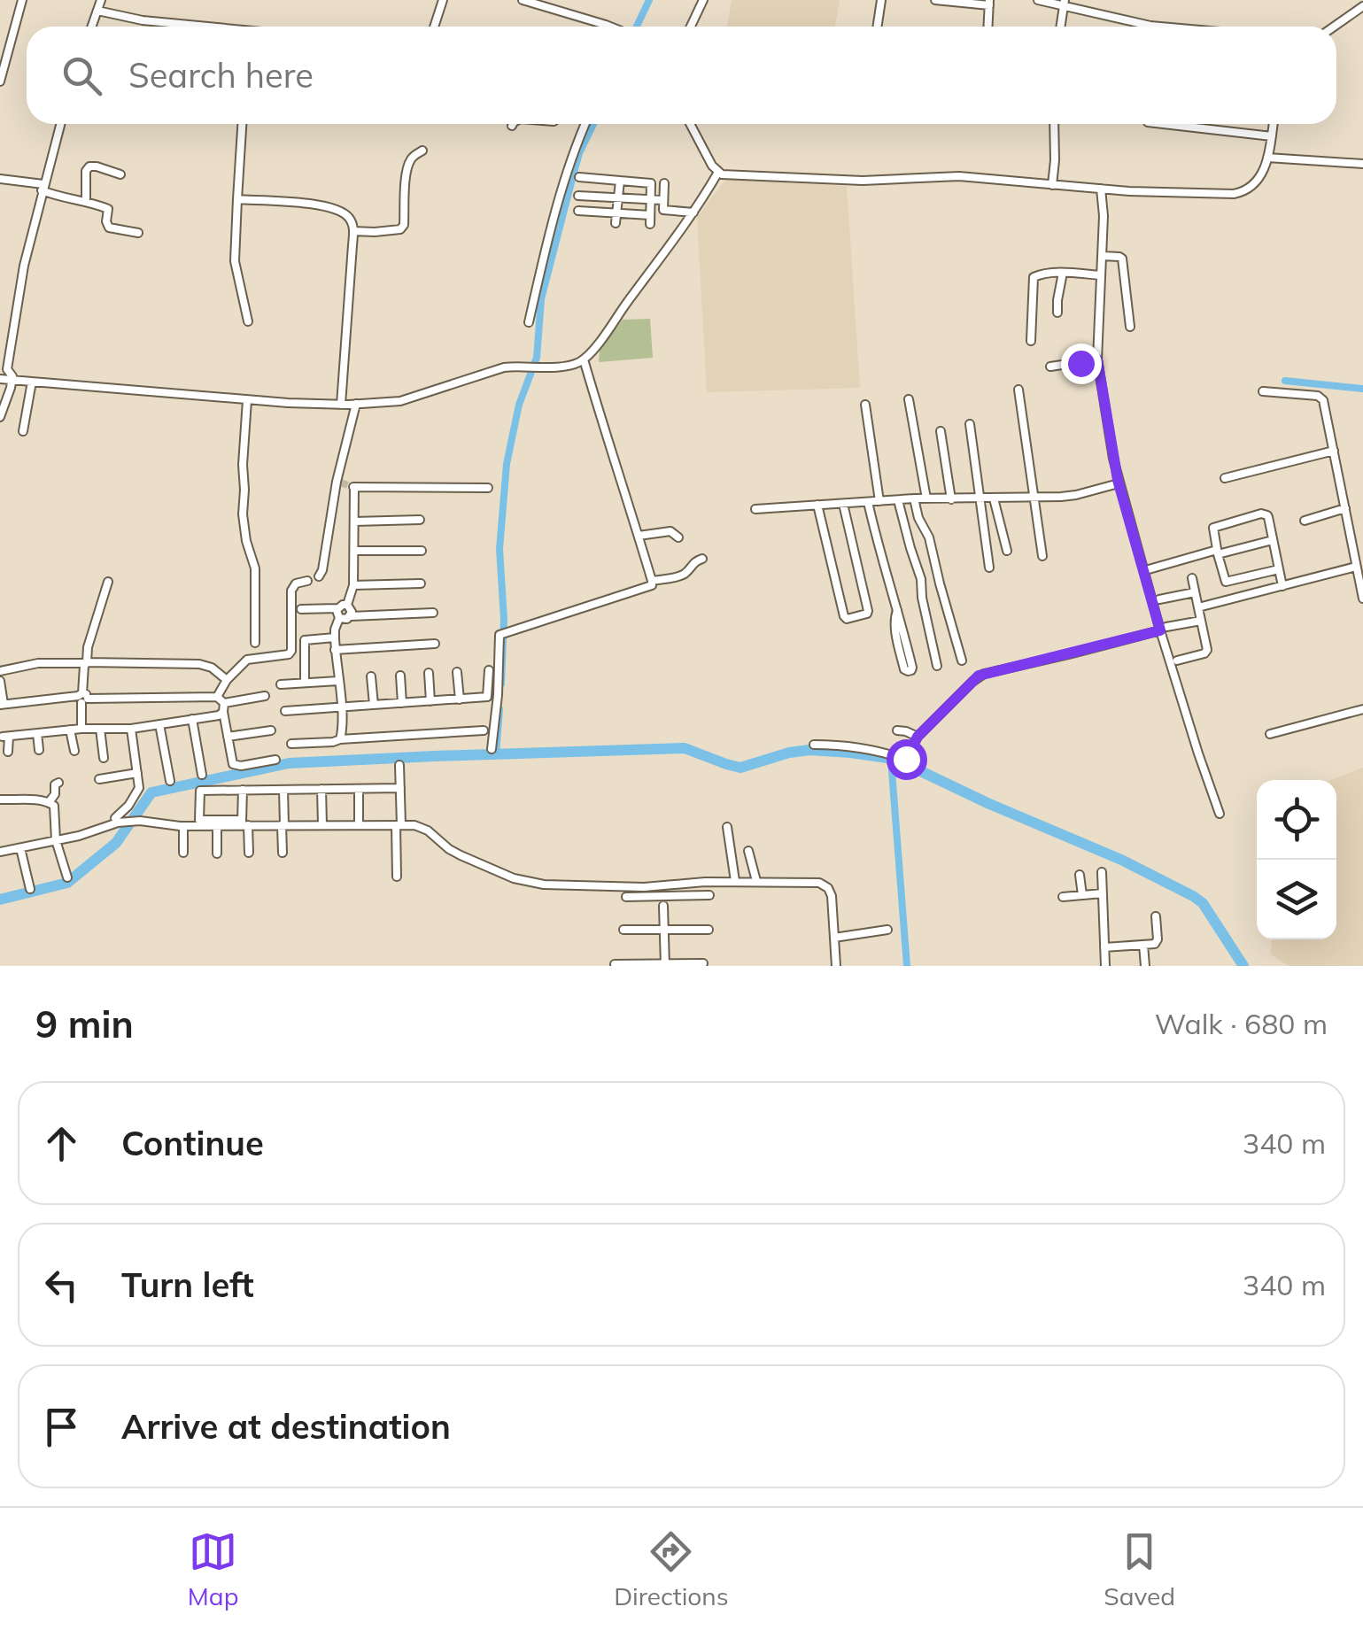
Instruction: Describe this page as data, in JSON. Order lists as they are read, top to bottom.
{
  "page": {
    "search": "Search here",
    "heading": ["9 min", "Walk · 680 m"],
    "list": [
      ["Continue", "340 m"],
      ["Turn left", "340 m"],
      "Arrive at destination"
    ],
    "nav": ["Map", "Directions", "Saved"]
  }
}
